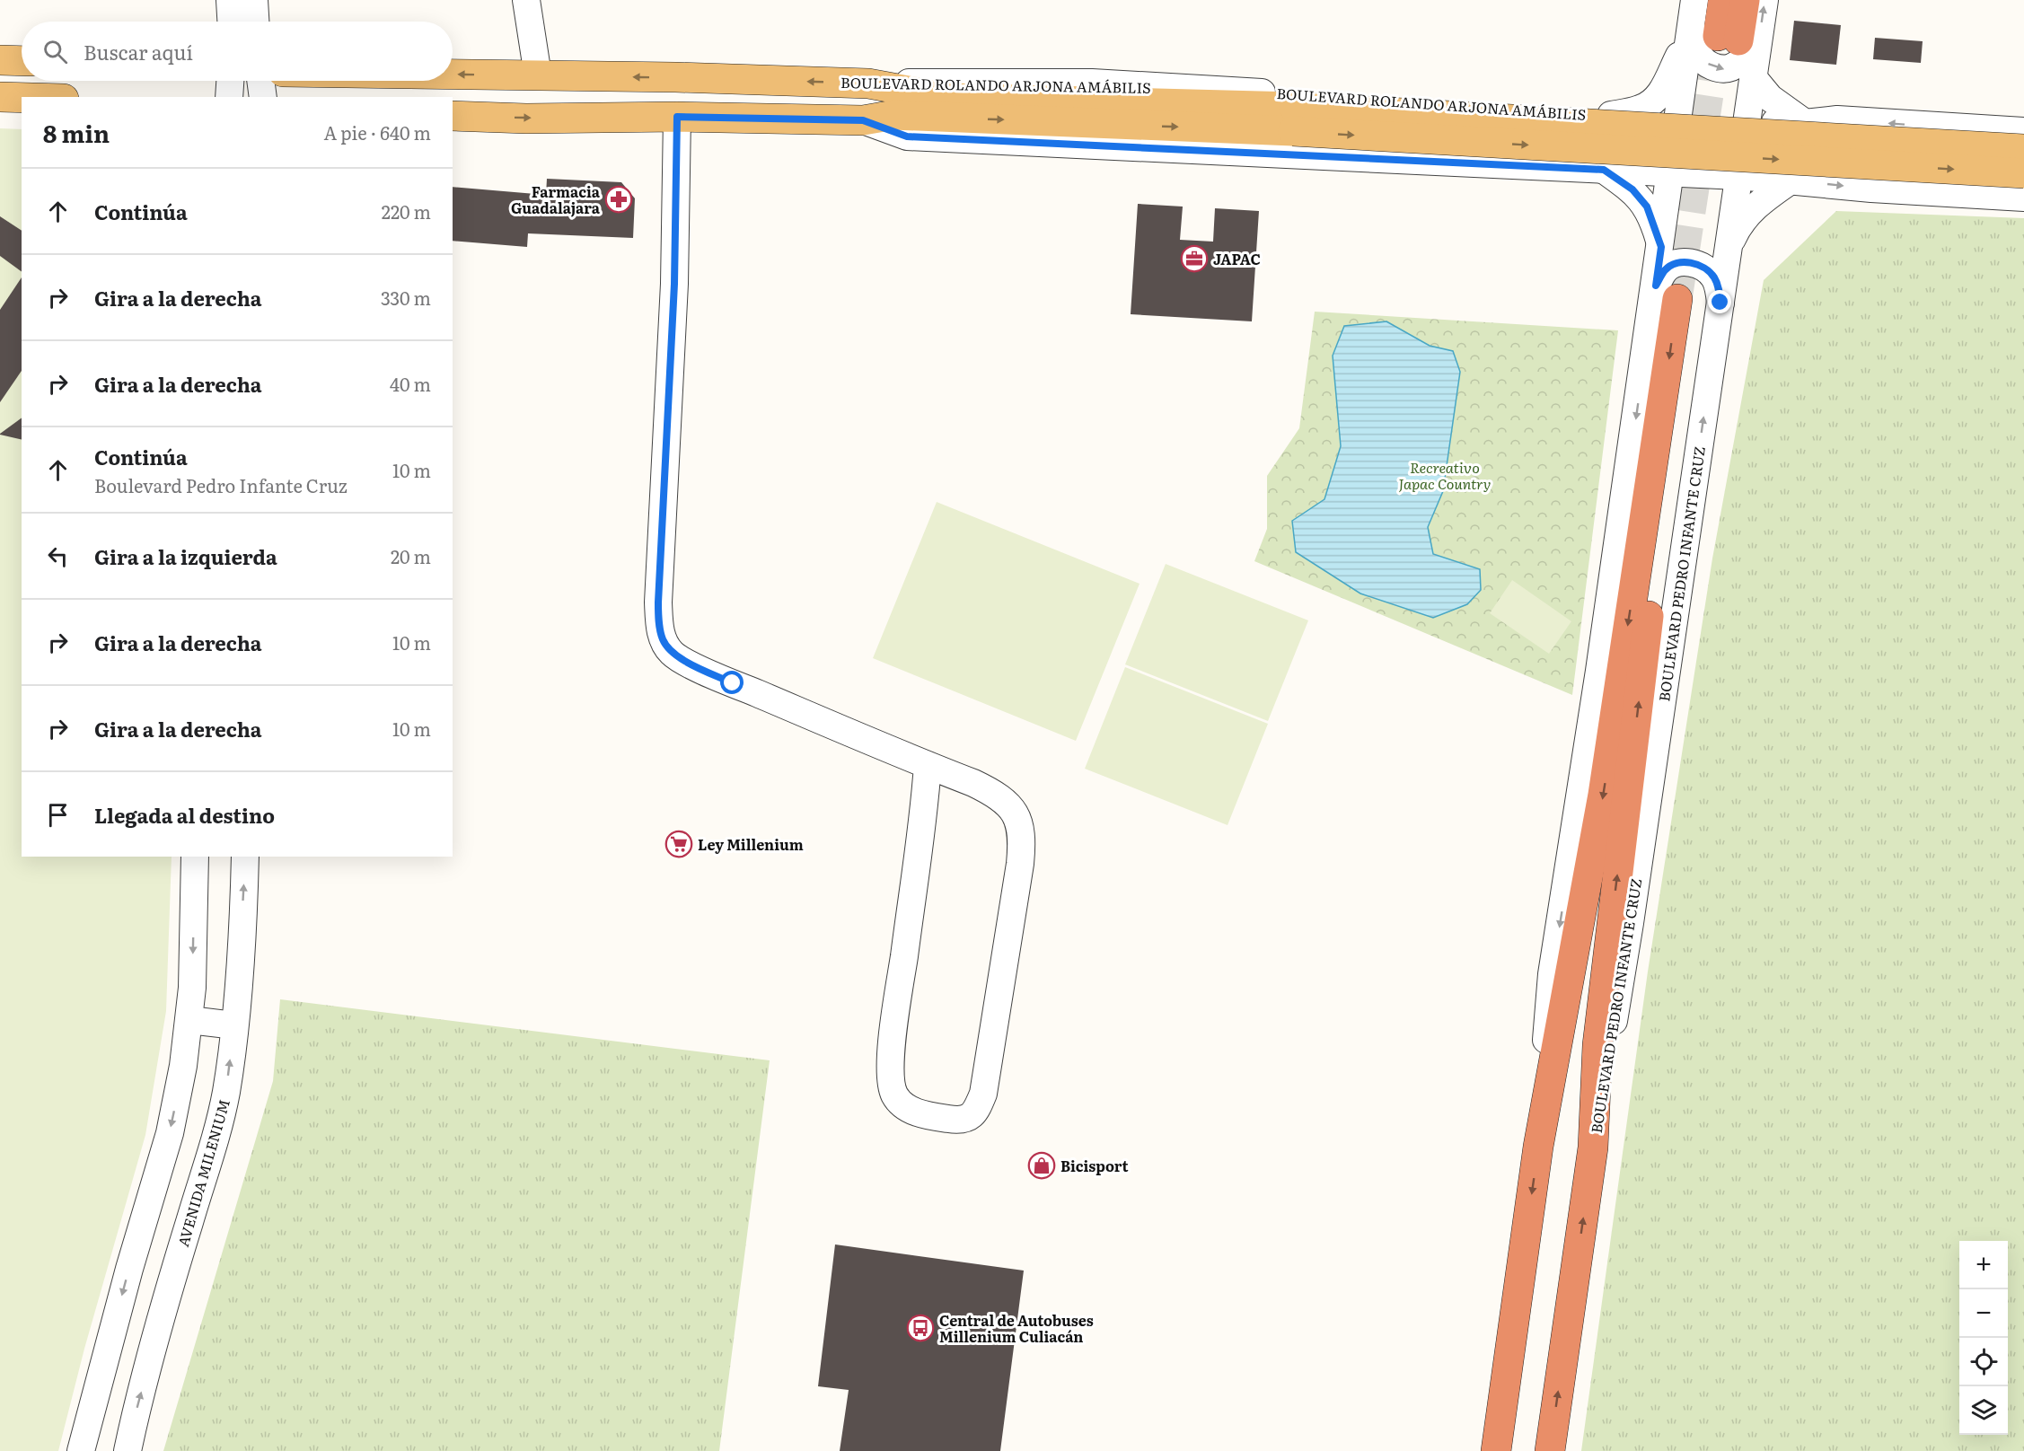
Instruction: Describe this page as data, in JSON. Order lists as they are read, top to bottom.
{
  "streets": {
    "highway": ["BOULEVARD PEDRO INFANTE CRUZ"],
    "main road": ["BOULEVARD ROLANDO ARJONA AMÁBILIS"],
    "street": ["AVENIDA MILENIUM"]
  },
  "crossings": [
    ["BOULEVARD ROLANDO ARJONA AMÁBILIS", "BOULEVARD PEDRO INFANTE CRUZ"]
  ],
  "parks": ["Recreativo Japac Country"],
  "places": {
    "pharmacy": ["Farmacia Guadalajara"],
    "office": ["JAPAC"],
    "supermarket": ["Ley Millenium"],
    "shop": ["Bicisport"],
    "bus stop": ["Central de Autobuses Millenium Culiacán"]
  },
  "page": {
    "search": "Buscar aquí",
    "heading": ["8 min", "A pie · 640 m"],
    "list": [
      ["Continúa", "220 m"],
      ["Gira a la derecha", "330 m"],
      ["Gira a la derecha", "40 m"],
      ["Continúa", "Boulevard Pedro Infante Cruz", "10 m"],
      ["Gira a la izquierda", "20 m"],
      ["Gira a la derecha", "10 m"],
      ["Gira a la derecha", "10 m"],
      "Llegada al destino"
    ],
    "map_buttons": ["+", "−"]
  }
}
